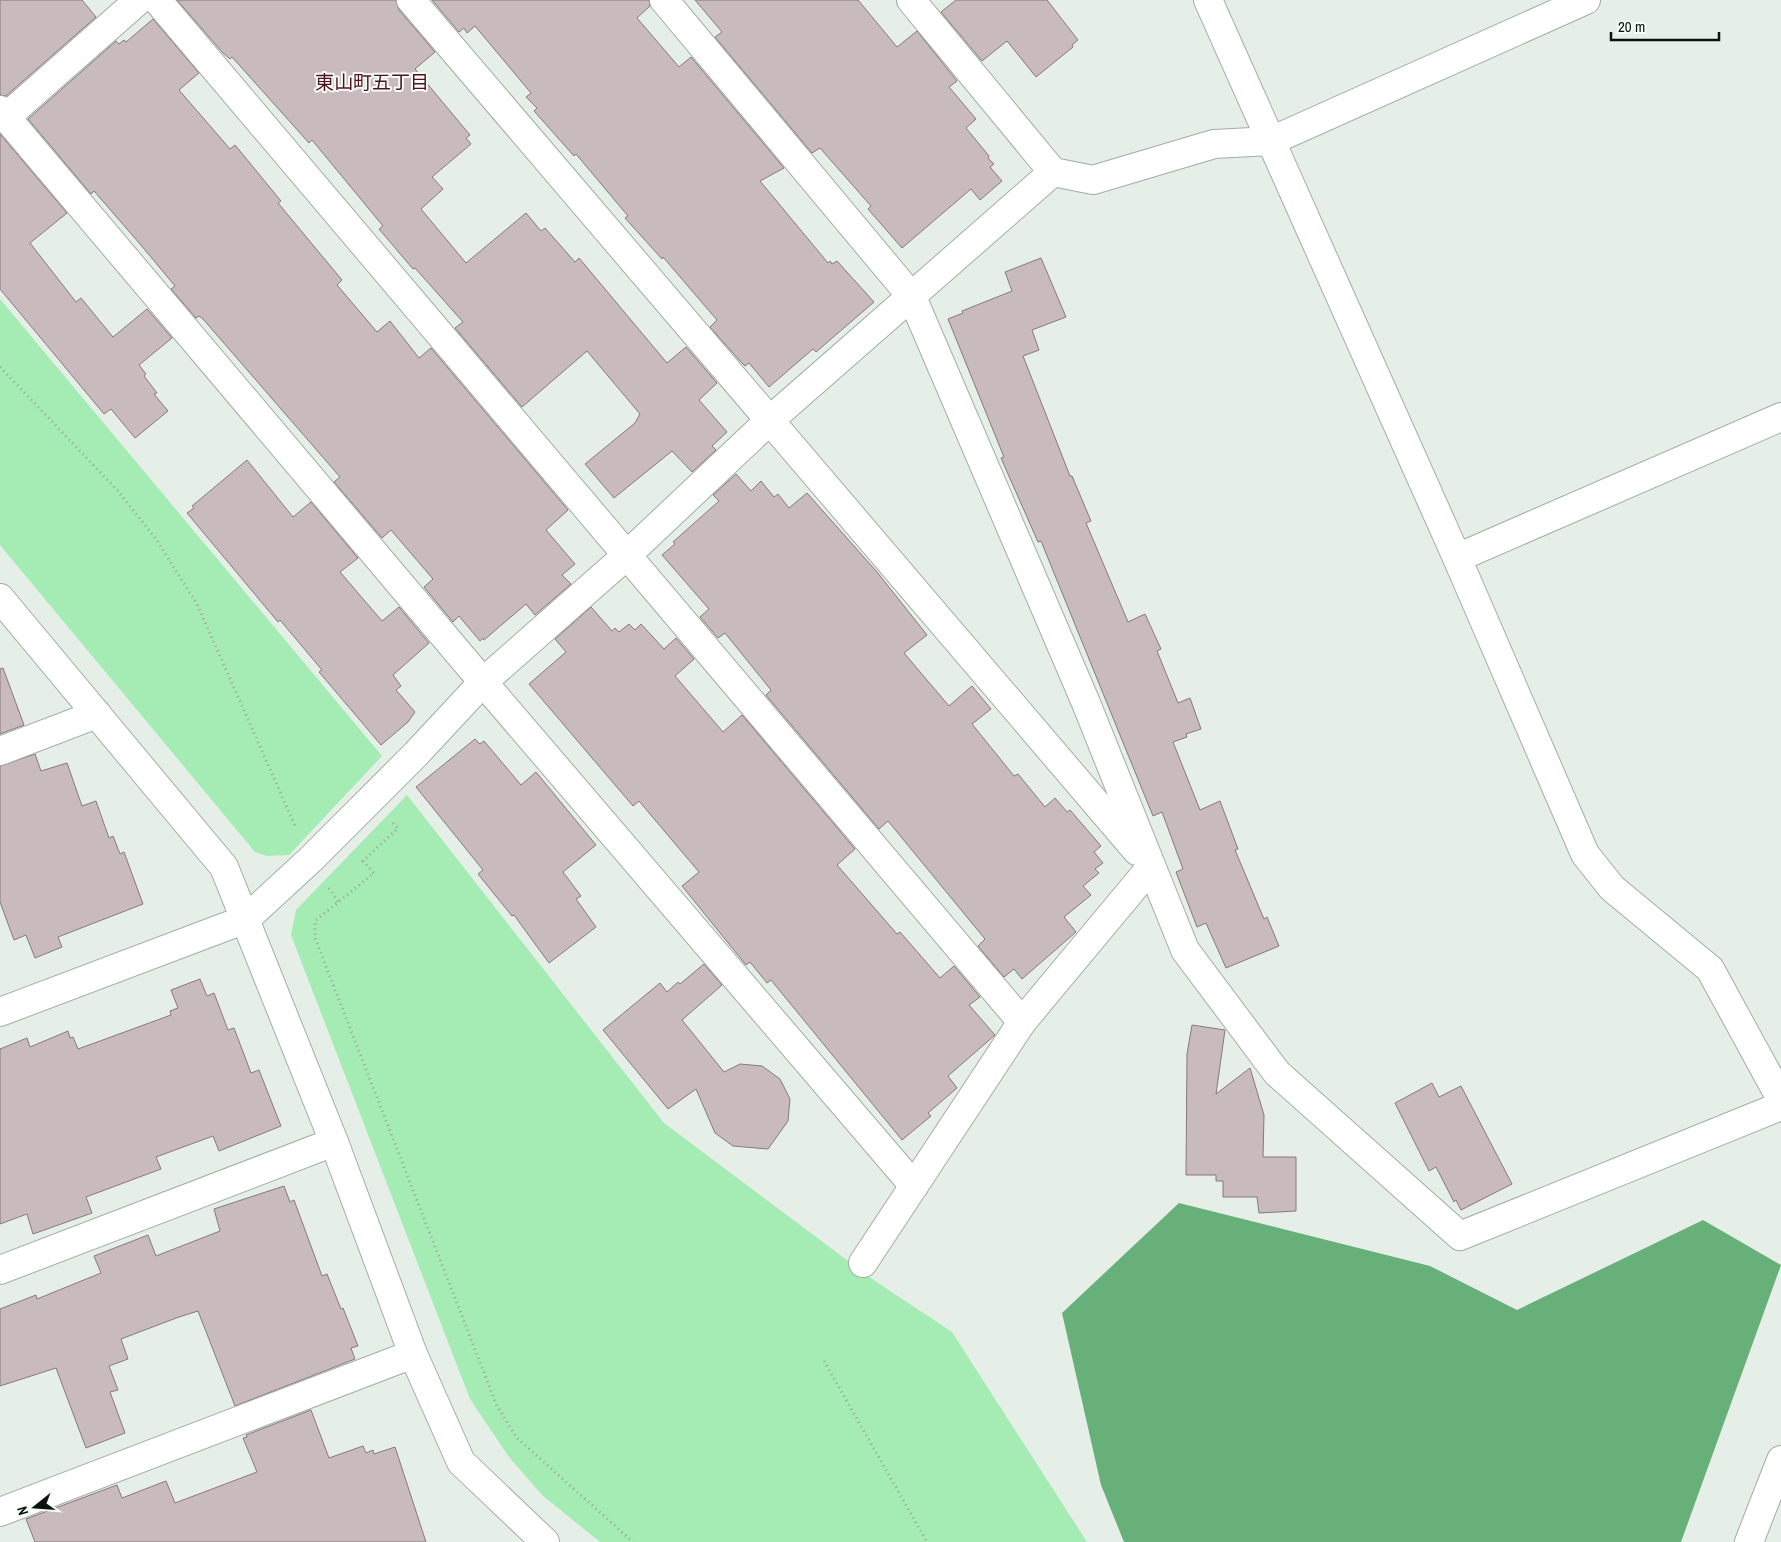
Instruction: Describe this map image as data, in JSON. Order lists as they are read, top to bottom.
{
  "districts": ["東山町五丁目"],
  "scale_bar": "20 m",
  "north": "left"
}
